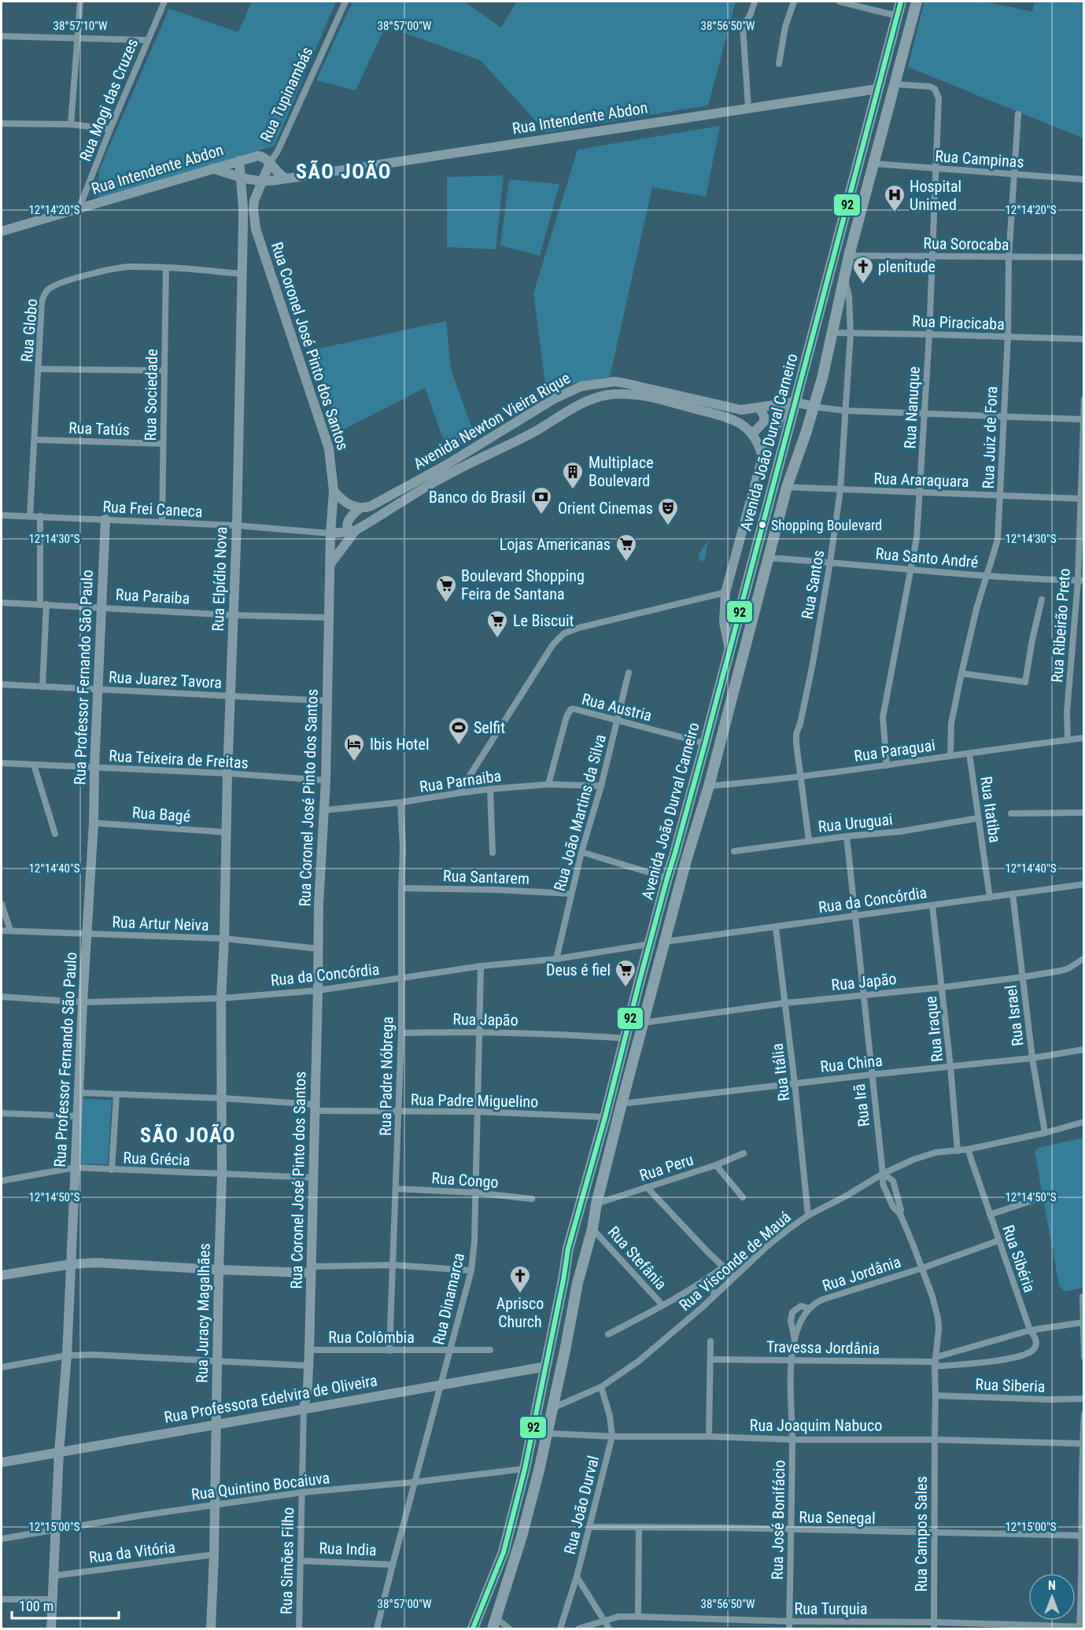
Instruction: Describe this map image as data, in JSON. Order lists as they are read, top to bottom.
{
  "streets": {
    "main road": ["Avenida João Durval Carneiro"],
    "street": [
      "Rua Tupinambás",
      "Rua Mogi das Cruzes",
      "Rua Intendente Abdon",
      "Rua Campinas",
      "Rua Sorocaba",
      "Rua Piracicaba",
      "Rua Globo",
      "Rua Coronel José Pinto dos Santos",
      "Rua Sociedade",
      "Rua Nanuque",
      "Avenida Newton Vieira Rique",
      "Rua Tatús",
      "Rua Juiz de Fora",
      "Rua Araraquara",
      "Rua Frei Caneca",
      "Rua Santo André",
      "Rua Elpídio Nova",
      "Rua Santos",
      "Rua Paraiba",
      "Rua Ribeirão Preto",
      "Rua Professor Fernando São Paulo",
      "Rua Juarez Tavora",
      "Rua Austria",
      "Rua Paraguai",
      "Rua Teixeira de Freitas",
      "Rua Parnaiba",
      "Rua Itatiba",
      "Rua João Martins da Silva",
      "Rua Bagé",
      "Rua Uruguai",
      "Rua Santarem",
      "Rua da Concórdia",
      "Rua Artur Neiva",
      "Rua Japão",
      "Rua Israel",
      "Rua Iraque",
      "Rua China",
      "Rua Itália",
      "Rua Padre Nóbrega",
      "Rua Padre Miguelino",
      "Rua Irã",
      "Rua Grécia",
      "Rua Peru",
      "Rua Congo",
      "Rua Stefânia",
      "Rua Sibéria",
      "Rua Visconde de Mauá",
      "Rua Jordânia",
      "Rua Dinamarca",
      "Rua Juracy Magalhães",
      "Rua Colômbia",
      "Travessa Jordânia",
      "Rua Siberia",
      "Rua Professora Edelvira de Oliveira",
      "Rua Joaquim Nabuco",
      "Rua Quintino Bocaiuva",
      "Rua João Durval",
      "Rua Senegal",
      "Rua José Bonifácio",
      "Rua Campos Sales",
      "Rua India",
      "Rua da Vitória",
      "Rua Simões Filho",
      "Rua Turquia"
    ]
  },
  "crossings": [
    ["Rua Tupinambás", "Rua Intendente Abdon"],
    ["Rua Tupinambás", "Rua Coronel José Pinto dos Santos"],
    ["Rua Mogi das Cruzes", "Rua Intendente Abdon"],
    ["Rua Intendente Abdon", "Avenida João Durval Carneiro"],
    ["Rua Intendente Abdon", "Rua Elpídio Nova"],
    ["Rua Campinas", "Rua Nanuque"],
    ["Rua Campinas", "Rua Juiz de Fora"],
    ["Rua Campinas", "Avenida João Durval Carneiro"],
    ["Rua Sorocaba", "Rua Nanuque"],
    ["Rua Sorocaba", "Rua Juiz de Fora"],
    ["Rua Sorocaba", "Avenida João Durval Carneiro"],
    ["Rua Piracicaba", "Rua Nanuque"],
    ["Rua Piracicaba", "Rua Juiz de Fora"],
    ["Rua Piracicaba", "Avenida João Durval Carneiro"],
    ["Rua Piracicaba", "Rua Santos"],
    ["Rua Globo", "Rua Sociedade"],
    ["Rua Globo", "Rua Tatús"],
    ["Rua Globo", "Rua Frei Caneca"],
    ["Rua Globo", "Rua Elpídio Nova"],
    ["Rua Coronel José Pinto dos Santos", "Avenida Newton Vieira Rique"],
    ["Rua Coronel José Pinto dos Santos", "Rua Frei Caneca"],
    ["Rua Coronel José Pinto dos Santos", "Rua Paraiba"],
    ["Rua Coronel José Pinto dos Santos", "Rua Juarez Tavora"],
    ["Rua Coronel José Pinto dos Santos", "Rua Teixeira de Freitas"],
    ["Rua Coronel José Pinto dos Santos", "Rua Parnaiba"],
    ["Rua Coronel José Pinto dos Santos", "Rua da Concórdia"],
    ["Rua Coronel José Pinto dos Santos", "Rua Artur Neiva"],
    ["Rua Coronel José Pinto dos Santos", "Rua Padre Miguelino"],
    ["Rua Coronel José Pinto dos Santos", "Rua Grécia"],
    ["Rua Coronel José Pinto dos Santos", "Rua Colômbia"],
    ["Rua Coronel José Pinto dos Santos", "Rua Professora Edelvira de Oliveira"],
    ["Rua Coronel José Pinto dos Santos", "Rua Simões Filho"],
    ["Rua Sociedade", "Rua Tatús"],
    ["Rua Sociedade", "Rua Frei Caneca"],
    ["Rua Nanuque", "Avenida João Durval Carneiro"],
    ["Rua Nanuque", "Rua Araraquara"],
    ["Rua Nanuque", "Rua Santo André"],
    ["Rua Nanuque", "Rua Paraguai"],
    ["Avenida Newton Vieira Rique", "Avenida João Durval Carneiro"],
    ["Avenida Newton Vieira Rique", "Rua Frei Caneca"],
    ["Rua Juiz de Fora", "Rua Araraquara"],
    ["Rua Juiz de Fora", "Rua Santo André"],
    ["Rua Juiz de Fora", "Rua Paraguai"],
    ["Avenida João Durval Carneiro", "Rua Araraquara"],
    ["Avenida João Durval Carneiro", "Rua Santo André"],
    ["Avenida João Durval Carneiro", "Rua Santos"],
    ["Avenida João Durval Carneiro", "Rua Austria"],
    ["Avenida João Durval Carneiro", "Rua Paraguai"],
    ["Avenida João Durval Carneiro", "Rua da Concórdia"],
    ["Avenida João Durval Carneiro", "Rua Japão"],
    ["Avenida João Durval Carneiro", "Rua China"],
    ["Avenida João Durval Carneiro", "Rua Padre Miguelino"],
    ["Avenida João Durval Carneiro", "Rua Peru"],
    ["Avenida João Durval Carneiro", "Rua Stefânia"],
    ["Avenida João Durval Carneiro", "Rua Visconde de Mauá"],
    ["Avenida João Durval Carneiro", "Rua Professora Edelvira de Oliveira"],
    ["Avenida João Durval Carneiro", "Rua Joaquim Nabuco"],
    ["Avenida João Durval Carneiro", "Rua Quintino Bocaiuva"],
    ["Rua Araraquara", "Rua Santos"],
    ["Rua Araraquara", "Rua Ribeirão Preto"],
    ["Rua Frei Caneca", "Rua Elpídio Nova"],
    ["Rua Frei Caneca", "Rua Professor Fernando São Paulo"],
    ["Rua Santo André", "Rua Santos"],
    ["Rua Santo André", "Rua Ribeirão Preto"],
    ["Rua Elpídio Nova", "Rua Paraiba"],
    ["Rua Elpídio Nova", "Rua Juarez Tavora"],
    ["Rua Elpídio Nova", "Rua Teixeira de Freitas"],
    ["Rua Elpídio Nova", "Rua Bagé"],
    ["Rua Elpídio Nova", "Rua da Concórdia"],
    ["Rua Elpídio Nova", "Rua Artur Neiva"],
    ["Rua Elpídio Nova", "Rua Juracy Magalhães"],
    ["Rua Santos", "Rua Paraguai"],
    ["Rua Santos", "Rua Uruguai"],
    ["Rua Paraiba", "Rua Professor Fernando São Paulo"],
    ["Rua Ribeirão Preto", "Rua Paraguai"],
    ["Rua Professor Fernando São Paulo", "Rua Juarez Tavora"],
    ["Rua Professor Fernando São Paulo", "Rua Teixeira de Freitas"],
    ["Rua Professor Fernando São Paulo", "Rua Bagé"],
    ["Rua Professor Fernando São Paulo", "Rua da Concórdia"],
    ["Rua Professor Fernando São Paulo", "Rua Artur Neiva"],
    ["Rua Professor Fernando São Paulo", "Rua Padre Miguelino"],
    ["Rua Professor Fernando São Paulo", "Rua Grécia"],
    ["Rua Professor Fernando São Paulo", "Rua Professora Edelvira de Oliveira"],
    ["Rua Professor Fernando São Paulo", "Rua Quintino Bocaiuva"],
    ["Rua Professor Fernando São Paulo", "Rua da Vitória"],
    ["Rua Austria", "Rua Parnaiba"],
    ["Rua Austria", "Rua João Martins da Silva"],
    ["Rua Paraguai", "Rua Itatiba"],
    ["Rua Parnaiba", "Rua João Martins da Silva"],
    ["Rua Parnaiba", "Rua Padre Nóbrega"],
    ["Rua Itatiba", "Rua Uruguai"],
    ["Rua Itatiba", "Rua da Concórdia"],
    ["Rua João Martins da Silva", "Rua Santarem"],
    ["Rua João Martins da Silva", "Rua da Concórdia"],
    ["Rua Uruguai", "Rua Irã"],
    ["Rua Santarem", "Rua Padre Nóbrega"],
    ["Rua da Concórdia", "Rua Israel"],
    ["Rua da Concórdia", "Rua Iraque"],
    ["Rua da Concórdia", "Rua Itália"],
    ["Rua da Concórdia", "Rua Padre Nóbrega"],
    ["Rua da Concórdia", "Rua Irã"],
    ["Rua da Concórdia", "Rua Dinamarca"],
    ["Rua da Concórdia", "Rua Juracy Magalhães"],
    ["Rua Japão", "Rua Israel"],
    ["Rua Japão", "Rua Iraque"],
    ["Rua Japão", "Rua Itália"],
    ["Rua Japão", "Rua Padre Nóbrega"],
    ["Rua Japão", "Rua Irã"],
    ["Rua Japão", "Rua Dinamarca"],
    ["Rua Israel", "Rua China"],
    ["Rua Israel", "Rua Visconde de Mauá"],
    ["Rua Iraque", "Rua China"],
    ["Rua Iraque", "Rua Visconde de Mauá"],
    ["Rua China", "Rua Itália"],
    ["Rua China", "Rua Irã"],
    ["Rua Itália", "Rua Visconde de Mauá"],
    ["Rua Padre Nóbrega", "Rua Padre Miguelino"],
    ["Rua Padre Nóbrega", "Rua Congo"],
    ["Rua Padre Nóbrega", "Rua Colômbia"],
    ["Rua Padre Miguelino", "Rua Dinamarca"],
    ["Rua Padre Miguelino", "Rua Juracy Magalhães"],
    ["Rua Irã", "Rua Visconde de Mauá"],
    ["Rua Irã", "Rua Jordânia"],
    ["Rua Irã", "Travessa Jordânia"],
    ["Rua Irã", "Rua Siberia"],
    ["Rua Irã", "Rua Joaquim Nabuco"],
    ["Rua Irã", "Rua Campos Sales"],
    ["Rua Grécia", "Rua Juracy Magalhães"],
    ["Rua Congo", "Rua Dinamarca"],
    ["Rua Sibéria", "Rua Visconde de Mauá"],
    ["Rua Sibéria", "Rua Jordânia"],
    ["Rua Sibéria", "Rua Siberia"],
    ["Rua Visconde de Mauá", "Rua João Durval"],
    ["Rua Jordânia", "Travessa Jordânia"],
    ["Rua Jordânia", "Rua Joaquim Nabuco"],
    ["Rua Jordânia", "Rua José Bonifácio"],
    ["Rua Dinamarca", "Rua Colômbia"],
    ["Rua Dinamarca", "Rua Professora Edelvira de Oliveira"],
    ["Rua Dinamarca", "Rua Quintino Bocaiuva"],
    ["Rua Dinamarca", "Rua India"],
    ["Rua Juracy Magalhães", "Rua Professora Edelvira de Oliveira"],
    ["Rua Juracy Magalhães", "Rua Quintino Bocaiuva"],
    ["Rua Juracy Magalhães", "Rua da Vitória"],
    ["Travessa Jordânia", "Rua Siberia"],
    ["Rua Professora Edelvira de Oliveira", "Rua Simões Filho"],
    ["Rua Joaquim Nabuco", "Rua João Durval"],
    ["Rua Joaquim Nabuco", "Rua José Bonifácio"],
    ["Rua Joaquim Nabuco", "Rua Campos Sales"],
    ["Rua Quintino Bocaiuva", "Rua Simões Filho"],
    ["Rua João Durval", "Rua Senegal"],
    ["Rua Senegal", "Rua José Bonifácio"],
    ["Rua Senegal", "Rua Campos Sales"],
    ["Rua José Bonifácio", "Rua Turquia"],
    ["Rua Campos Sales", "Rua Turquia"],
    ["Rua India", "Rua Simões Filho"]
  ],
  "districts": ["SÃO JOÃO", "SÃO JOÃO"],
  "places": {
    "hospital": ["Hospital Unimed"],
    "church": ["plenitude", "Aprisco Church"],
    "building": ["Multiplace Boulevard"],
    "bank": ["Banco do Brasil"],
    "other": ["Shopping Boulevard"],
    "theatre": ["Orient Cinemas"],
    "supermarket": [
      "Lojas Americanas",
      "Boulevard Shopping Feira de Santana",
      "Le Biscuit",
      "Deus é fiel"
    ],
    "sports": ["Selfit"],
    "hotel": ["Ibis Hotel"]
  },
  "lines": ["transit line 92"],
  "scale_bar": "100 m",
  "north": "top",
  "coordinates": [
    "38°57'10\"W",
    "38°57'00\"W",
    "38°56'50\"W",
    "12°14'20\"S",
    "12°14'30\"S",
    "12°14'40\"S",
    "12°14'50\"S",
    "12°15'00\"S"
  ]
}
